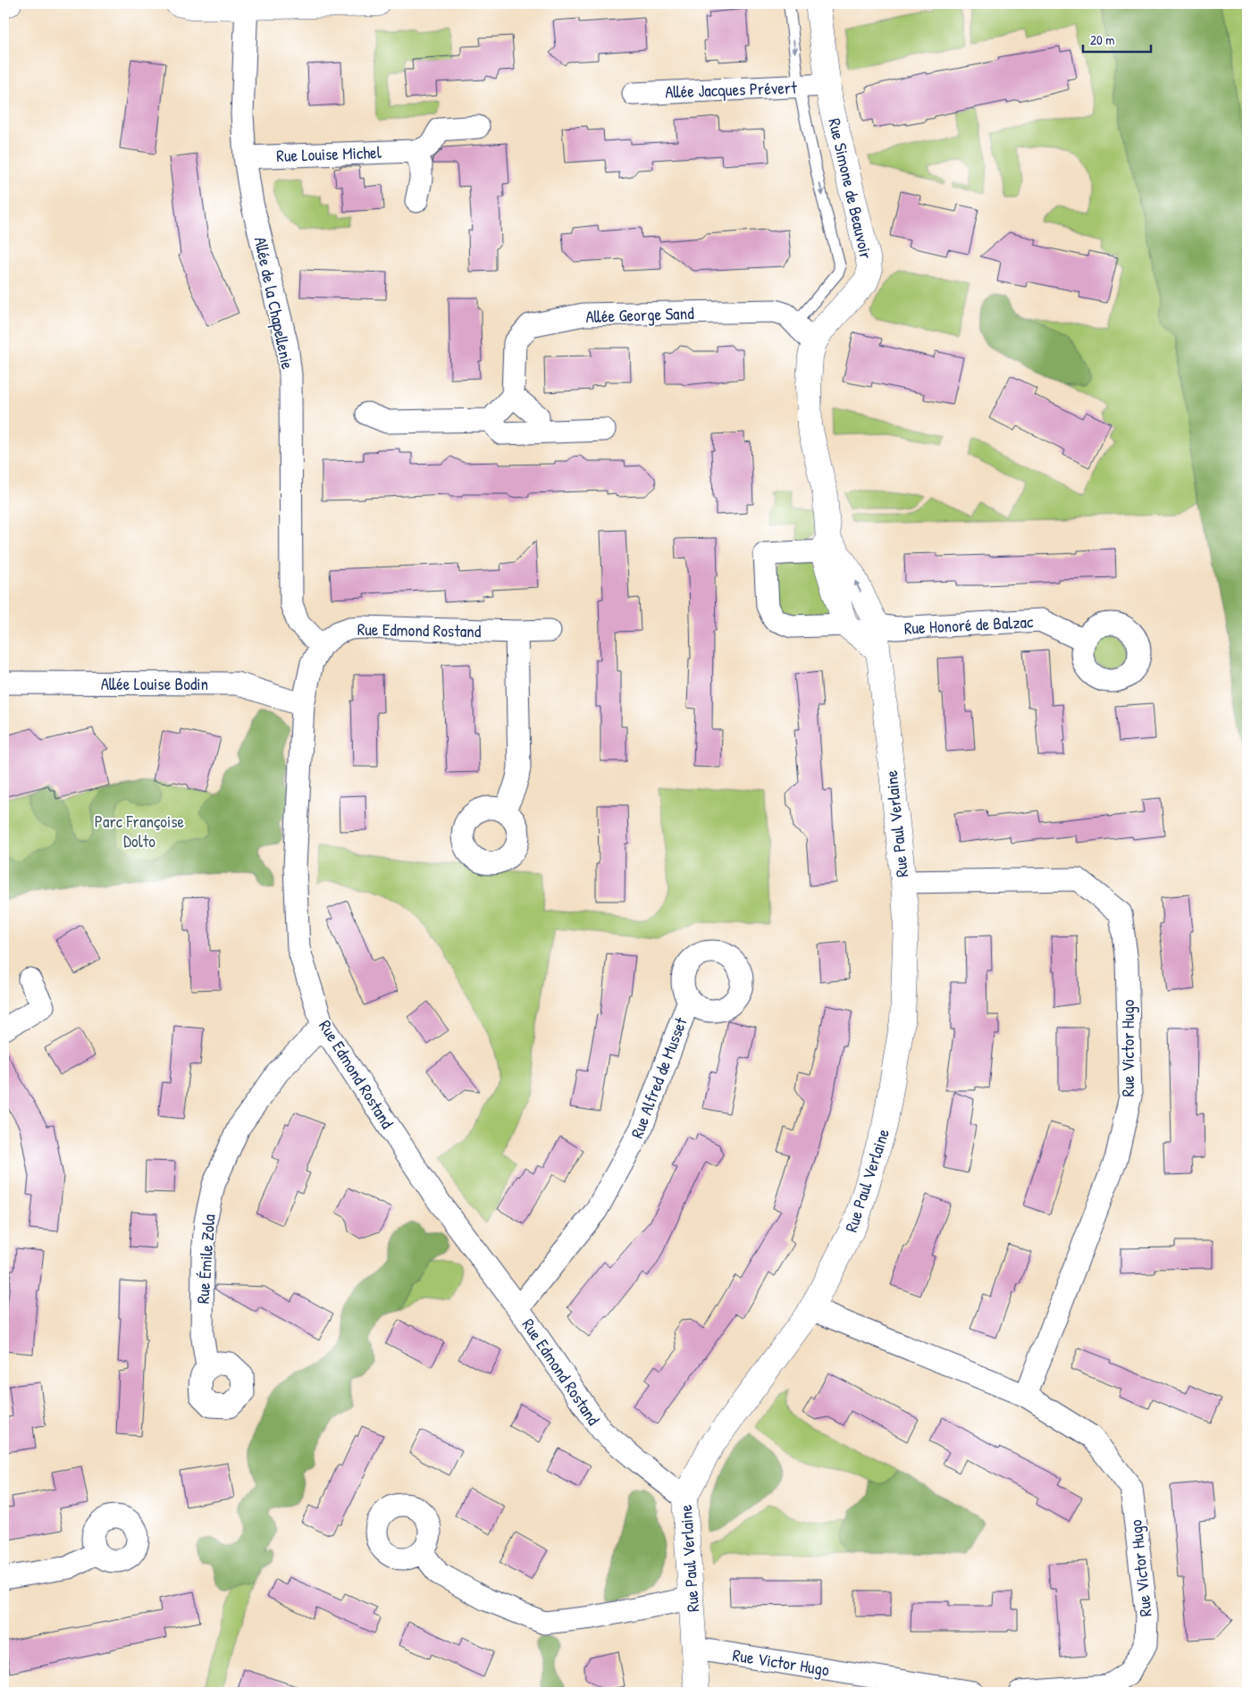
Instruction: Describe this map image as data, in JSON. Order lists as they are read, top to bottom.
{
  "streets": {
    "street": [
      "Allée Jacques Prévert",
      "Rue Louise Michel",
      "Rue Simone de Beauvoir",
      "Allée de la Chapellenie",
      "Allée George Sand",
      "Rue Honoré de Balzac",
      "Rue Edmond Rostand",
      "Allée Louise Bodin",
      "Rue Paul Verlaine",
      "Rue Victor Hugo",
      "Rue Alfred de Musset",
      "Rue Émile Zola"
    ]
  },
  "crossings": [
    ["Allée Jacques Prévert", "Rue Simone de Beauvoir"],
    ["Rue Louise Michel", "Allée de la Chapellenie"],
    ["Rue Simone de Beauvoir", "Allée George Sand"],
    ["Rue Simone de Beauvoir", "Rue Paul Verlaine"],
    ["Allée de la Chapellenie", "Rue Edmond Rostand"],
    ["Rue Honoré de Balzac", "Rue Paul Verlaine"],
    ["Rue Edmond Rostand", "Allée Louise Bodin"],
    ["Rue Edmond Rostand", "Rue Paul Verlaine"],
    ["Rue Edmond Rostand", "Rue Alfred de Musset"],
    ["Rue Edmond Rostand", "Rue Émile Zola"],
    ["Rue Paul Verlaine", "Rue Victor Hugo"]
  ],
  "parks": ["Parc Françoise Dolto"],
  "scale_bar": "20 m"
}
